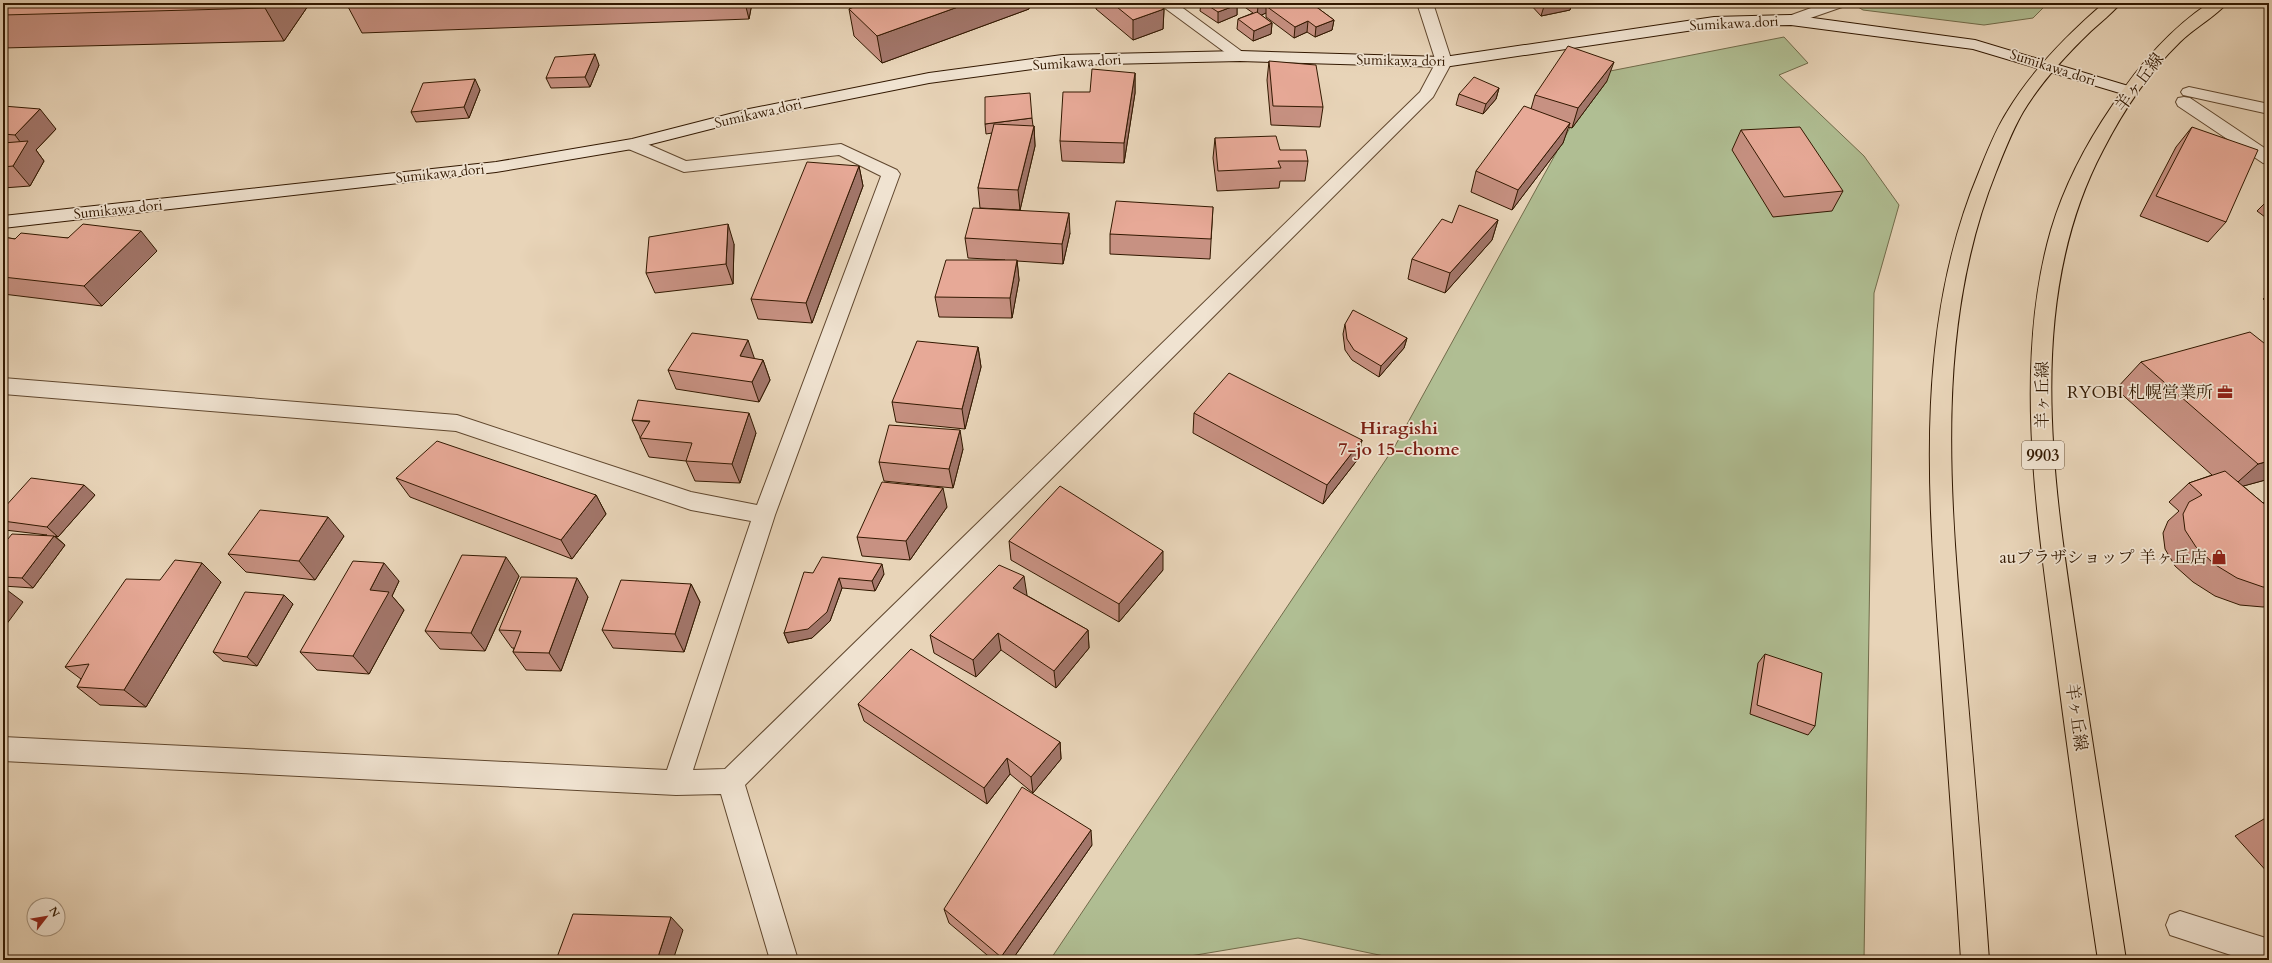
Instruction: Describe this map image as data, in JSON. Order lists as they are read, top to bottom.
{
  "streets": {
    "main road": ["羊ヶ丘線", "9903"],
    "street": ["Sumikawa dori"]
  },
  "crossings": [
    ["Sumikawa dori", "羊ヶ丘線"]
  ],
  "districts": ["Hiragishi 7-jo 15-chome"],
  "places": {
    "office": ["RYOBI 札幌営業所"],
    "shop": ["auプラザショップ 羊ヶ丘店"]
  },
  "north": "top right"
}
